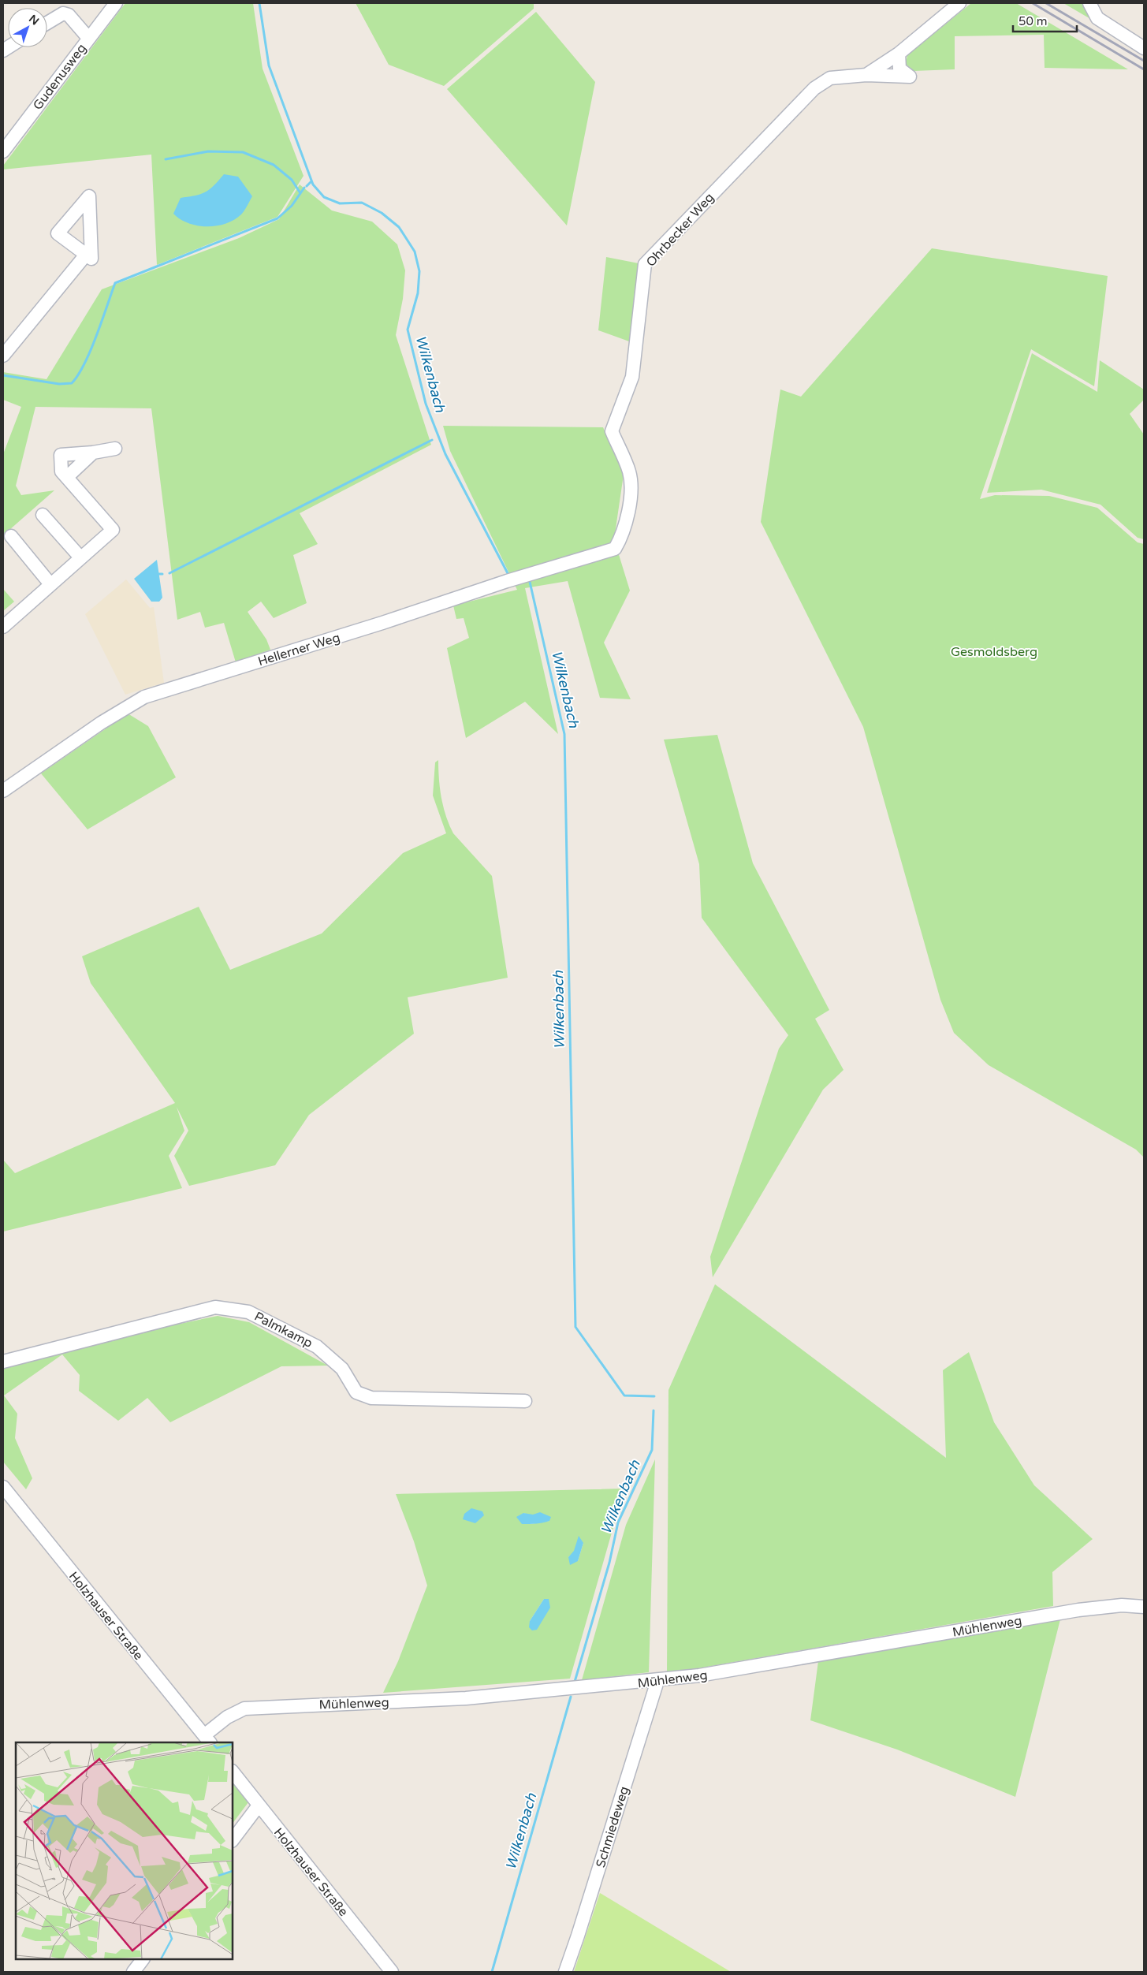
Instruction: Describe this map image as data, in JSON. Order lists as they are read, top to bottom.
{
  "streets": {
    "street": [
      "Gudenusweg",
      "Ohrbecker Weg",
      "Hellerner Weg",
      "Palmkamp",
      "Holzhauser Straße",
      "Mühlenweg",
      "Schmiedeweg"
    ]
  },
  "crossings": [
    ["Ohrbecker Weg", "Hellerner Weg"],
    ["Holzhauser Straße", "Mühlenweg"],
    ["Mühlenweg", "Schmiedeweg"]
  ],
  "water": ["Wilkenbach"],
  "parks": ["Gesmoldsberg"],
  "scale_bar": "50 m",
  "north": "top right"
}
